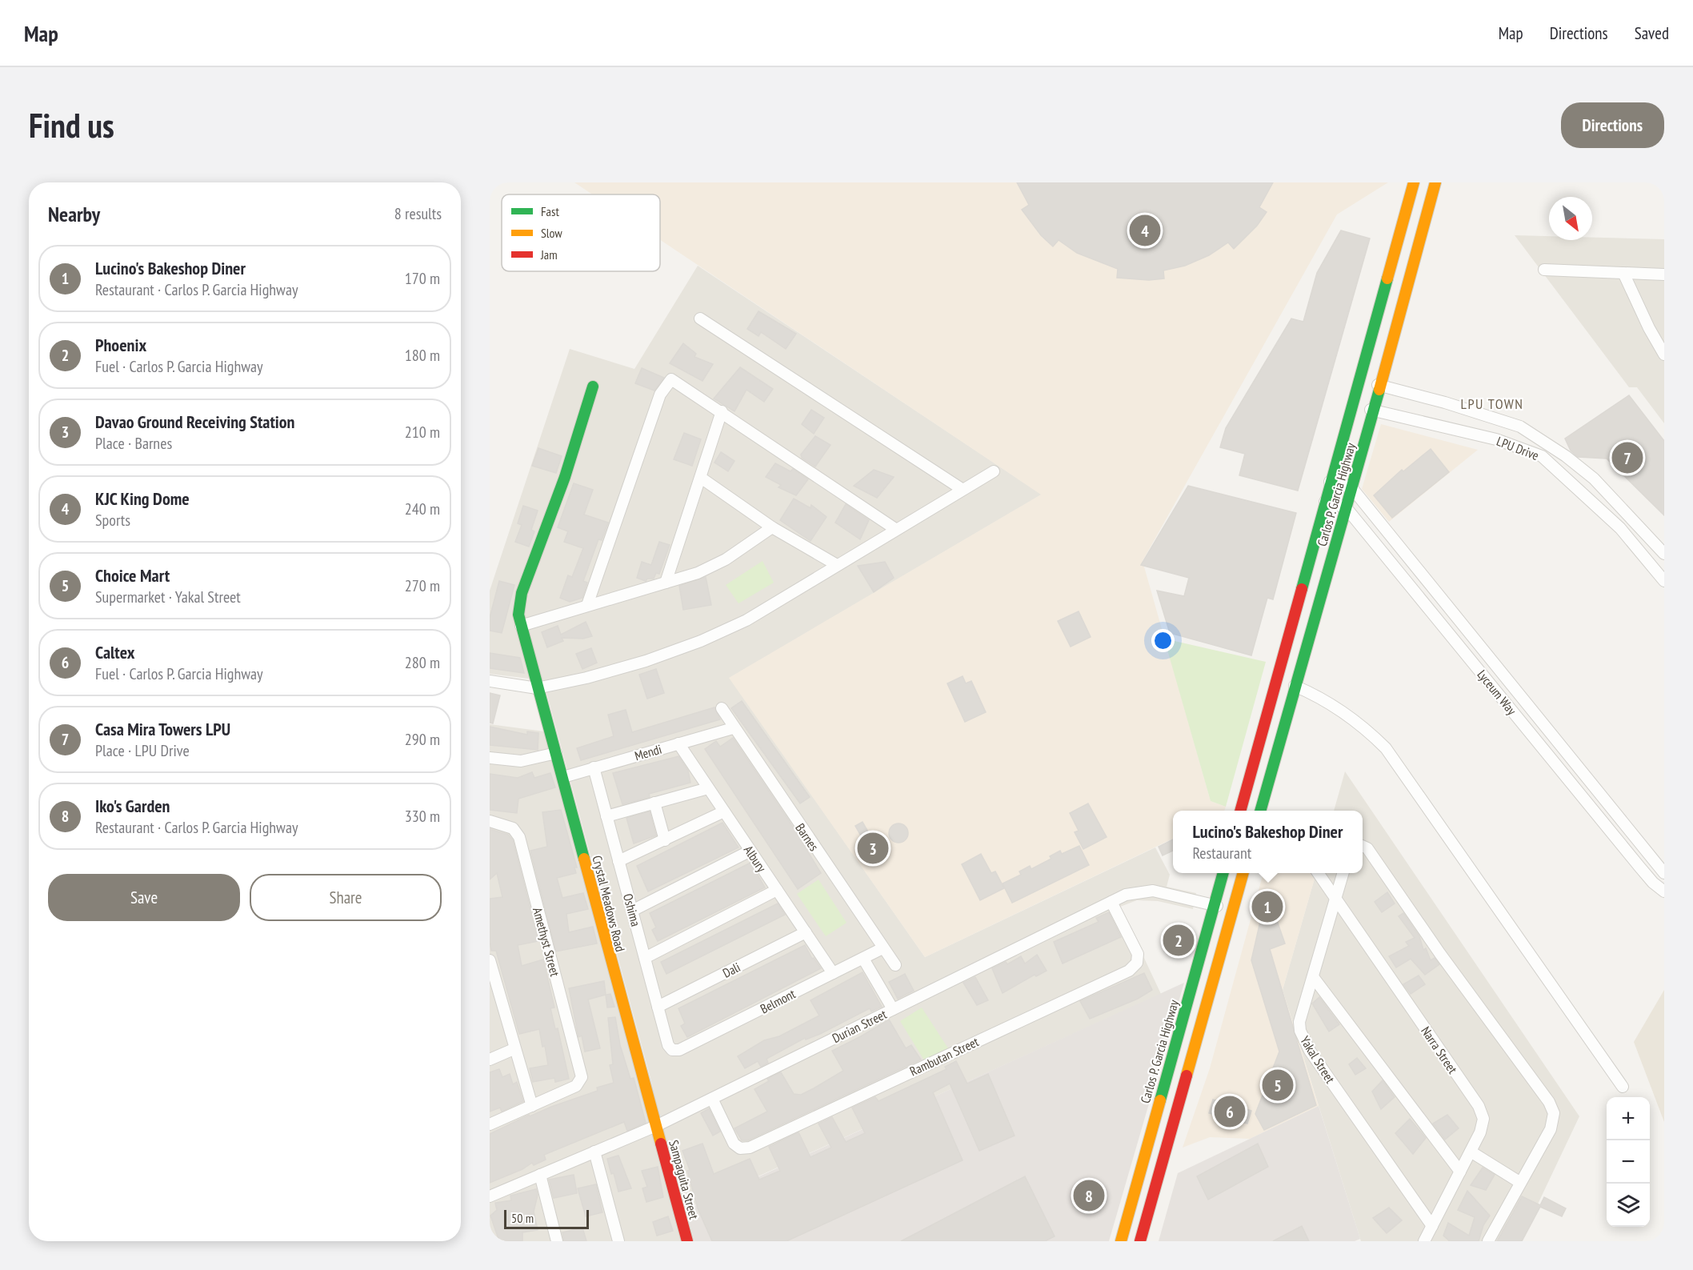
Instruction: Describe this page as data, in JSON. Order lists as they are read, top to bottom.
{
  "streets": {
    "main road": ["Carlos P. Garcia Highway", "Crystal Meadows Road", "Sampaguita Street"],
    "street": [
      "LPU Drive",
      "Lyceum Way",
      "Mendi",
      "Barnes",
      "Albury",
      "Oshima",
      "Amethyst Street",
      "Dali",
      "Belmont",
      "Durian Street",
      "Narra Street",
      "Rambutan Street",
      "Yakal Street"
    ]
  },
  "crossings": [
    ["LPU Drive", "Carlos P. Garcia Highway"],
    ["Carlos P. Garcia Highway", "Lyceum Way"],
    ["Carlos P. Garcia Highway", "Durian Street"],
    ["Mendi", "Barnes"],
    ["Mendi", "Albury"],
    ["Mendi", "Crystal Meadows Road"],
    ["Mendi", "Oshima"],
    ["Barnes", "Belmont"],
    ["Albury", "Dali"],
    ["Albury", "Belmont"],
    ["Crystal Meadows Road", "Durian Street"],
    ["Crystal Meadows Road", "Sampaguita Street"],
    ["Oshima", "Dali"],
    ["Oshima", "Belmont"],
    ["Durian Street", "Rambutan Street"],
    ["Durian Street", "Sampaguita Street"],
    ["Narra Street", "Yakal Street"]
  ],
  "districts": ["LPU TOWN"],
  "legend": ["Fast", "Slow", "Jam"],
  "scale_bar": "50 m",
  "north": "bottom right",
  "page": {
    "header": "Map",
    "nav": ["Map", "Directions", "Saved"],
    "buttons": [
      "Directions",
      ["Save", "Share"]
    ],
    "title": "Find us",
    "heading": ["Nearby", "8 results"],
    "pins": [
      "4",
      "7",
      "3",
      "1",
      "2",
      "5",
      "6",
      "8"
    ],
    "list": [
      {
        "mark": "1",
        "name": "Lucino's Bakeshop Diner",
        "note": "Restaurant · Carlos P. Garcia Highway",
        "value": "170 m"
      },
      {
        "mark": "2",
        "name": "Phoenix",
        "note": "Fuel · Carlos P. Garcia Highway",
        "value": "180 m"
      },
      {
        "mark": "3",
        "name": "Davao Ground Receiving Station",
        "note": "Place · Barnes",
        "value": "210 m"
      },
      {
        "mark": "4",
        "name": "KJC King Dome",
        "note": "Sports",
        "value": "240 m"
      },
      {
        "mark": "5",
        "name": "Choice Mart",
        "note": "Supermarket · Yakal Street",
        "value": "270 m"
      },
      {
        "mark": "6",
        "name": "Caltex",
        "note": "Fuel · Carlos P. Garcia Highway",
        "value": "280 m"
      },
      {
        "mark": "7",
        "name": "Casa Mira Towers LPU",
        "note": "Place · LPU Drive",
        "value": "290 m"
      },
      {
        "mark": "8",
        "name": "Iko's Garden",
        "note": "Restaurant · Carlos P. Garcia Highway",
        "value": "330 m"
      }
    ],
    "popup": ["Lucino's Bakeshop Diner", "Restaurant"],
    "map_buttons": ["+", "−"],
    "scale": "50 m"
  }
}
